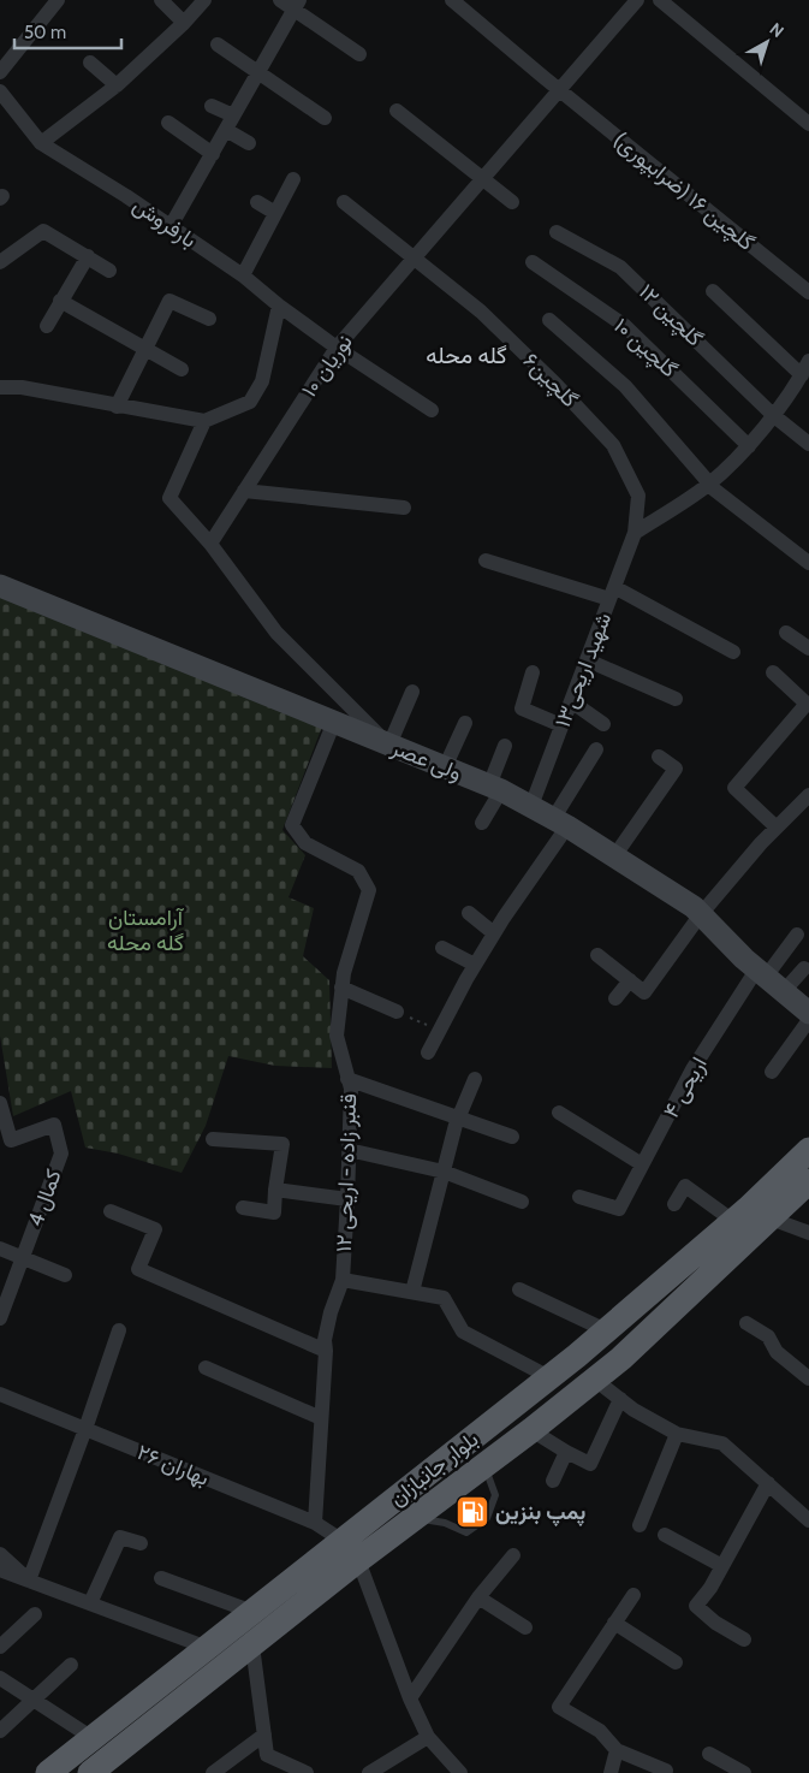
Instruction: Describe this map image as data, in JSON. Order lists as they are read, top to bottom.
{
  "streets": {
    "highway": ["بلوار جانبازان"],
    "main road": ["ولی عصر"],
    "street": [
      "گلچین ۱۶ (ضرابپوری)",
      "بارفروش",
      "گلچین ۱۲",
      "گلچین ۱۰",
      "نوریان ۱۰",
      "گلچین۶",
      "شهید اریحی۱۳",
      "اریحی ۴",
      "قنبر زاده - اریحی ۱۲",
      "کمال 4",
      "بهاران ۲۶"
    ]
  },
  "crossings": [
    ["گلچین ۱۶ (ضرابپوری)", "نوریان ۱۰"],
    ["بارفروش", "نوریان ۱۰"],
    ["نوریان ۱۰", "گلچین۶"],
    ["گلچین۶", "شهید اریحی۱۳"],
    ["شهید اریحی۱۳", "ولی عصر"],
    ["ولی عصر", "اریحی ۴"],
    ["ولی عصر", "قنبر زاده - اریحی ۱۲"],
    ["قنبر زاده - اریحی ۱۲", "بهاران ۲۶"],
    ["بهاران ۲۶", "بلوار جانبازان"]
  ],
  "districts": ["گله محله"],
  "parks": ["آرامستان گله محله"],
  "places": {
    "fuel station": ["پمپ بنزین"]
  },
  "scale_bar": "50 m",
  "north": "top right"
}
